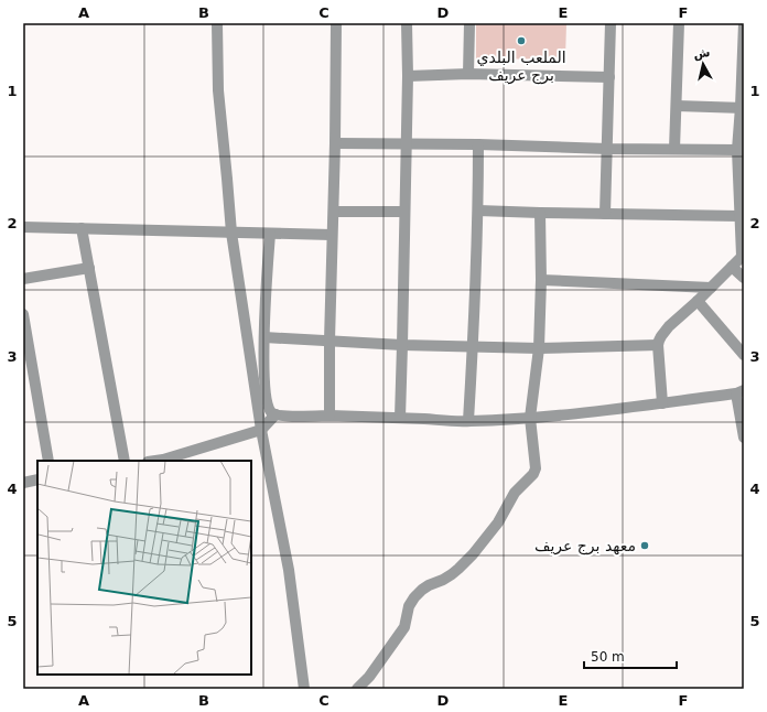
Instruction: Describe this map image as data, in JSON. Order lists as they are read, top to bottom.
{
  "places": ["الملعب البلدي برج عريف", "معهد برج عريف"],
  "scale_bar": "50 m",
  "north": "top",
  "grid": {
    "columns": [
      "A",
      "B",
      "C",
      "D",
      "E",
      "F"
    ],
    "rows": [
      "1",
      "2",
      "3",
      "4",
      "5"
    ]
  }
}
